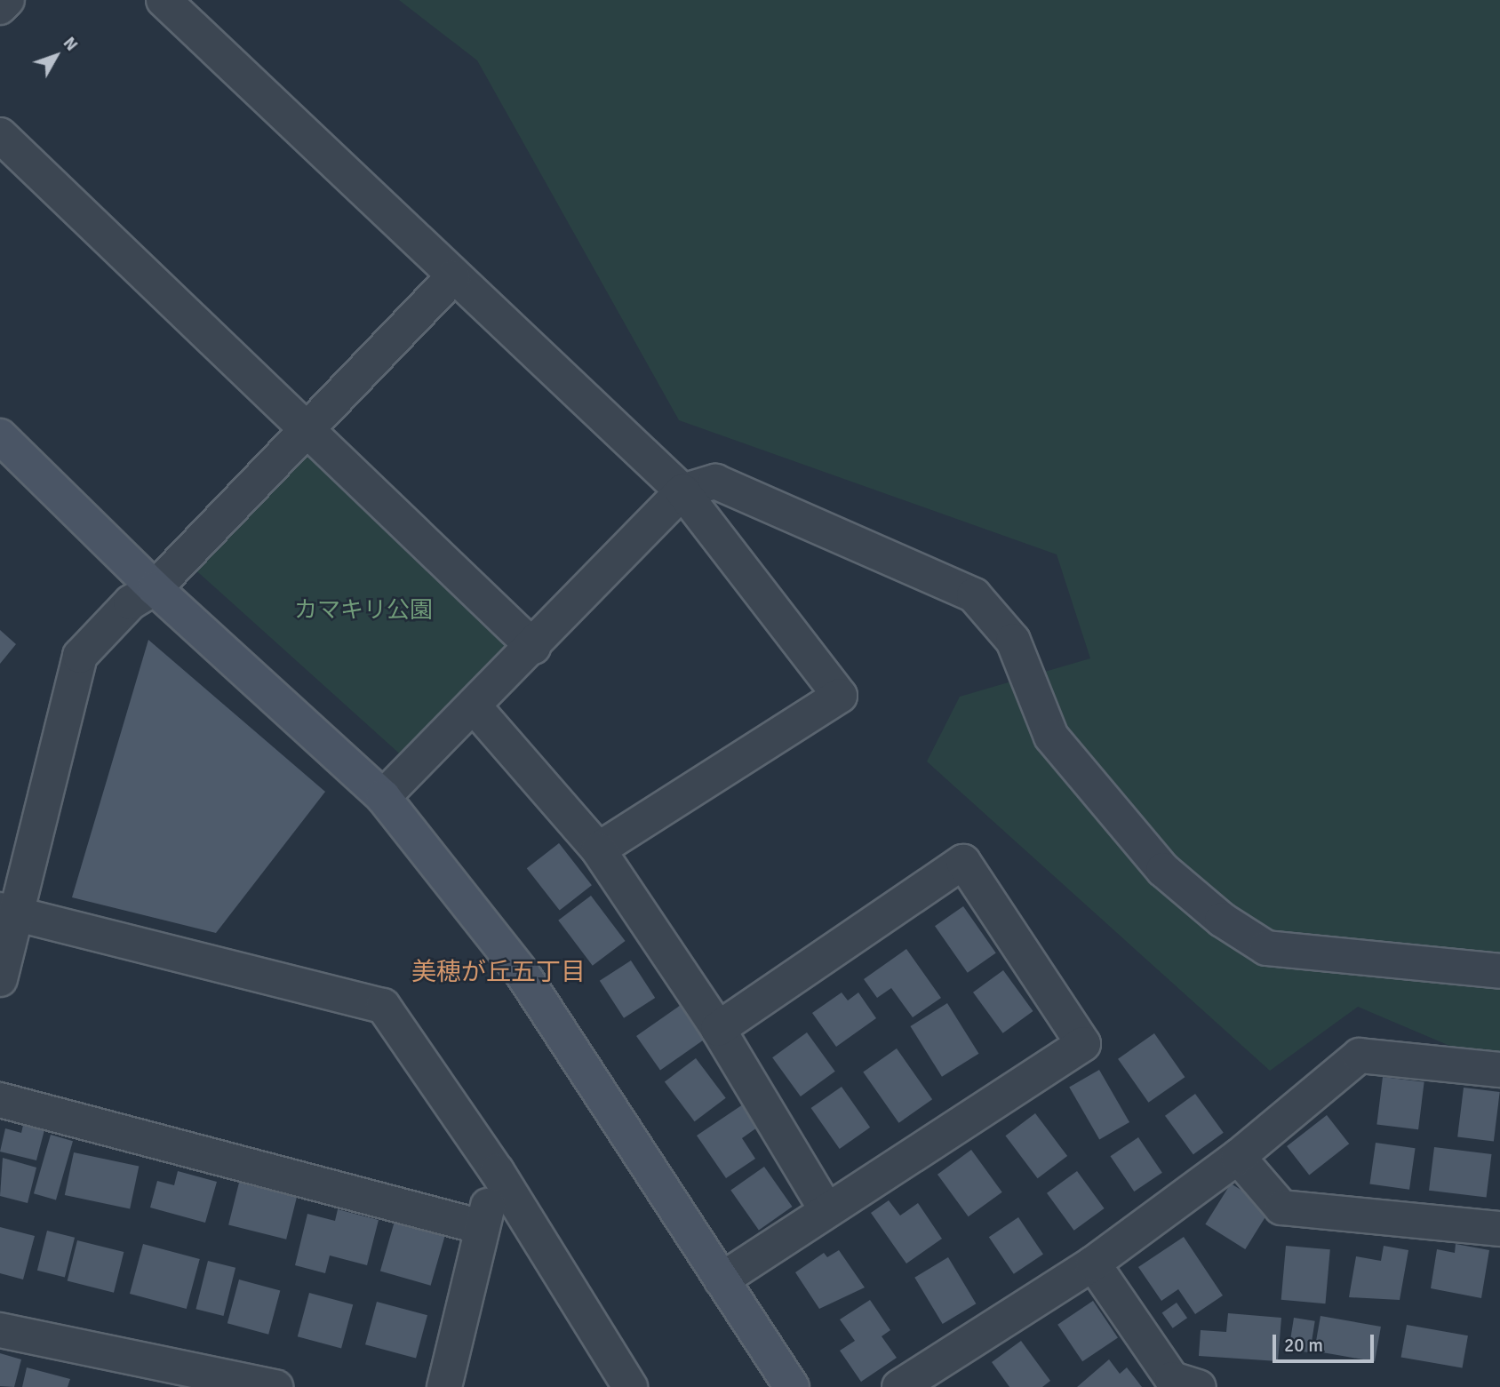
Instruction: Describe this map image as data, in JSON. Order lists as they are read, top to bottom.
{
  "districts": ["美穂が丘五丁目"],
  "parks": ["カマキリ公園"],
  "scale_bar": "20 m",
  "north": "top right"
}
